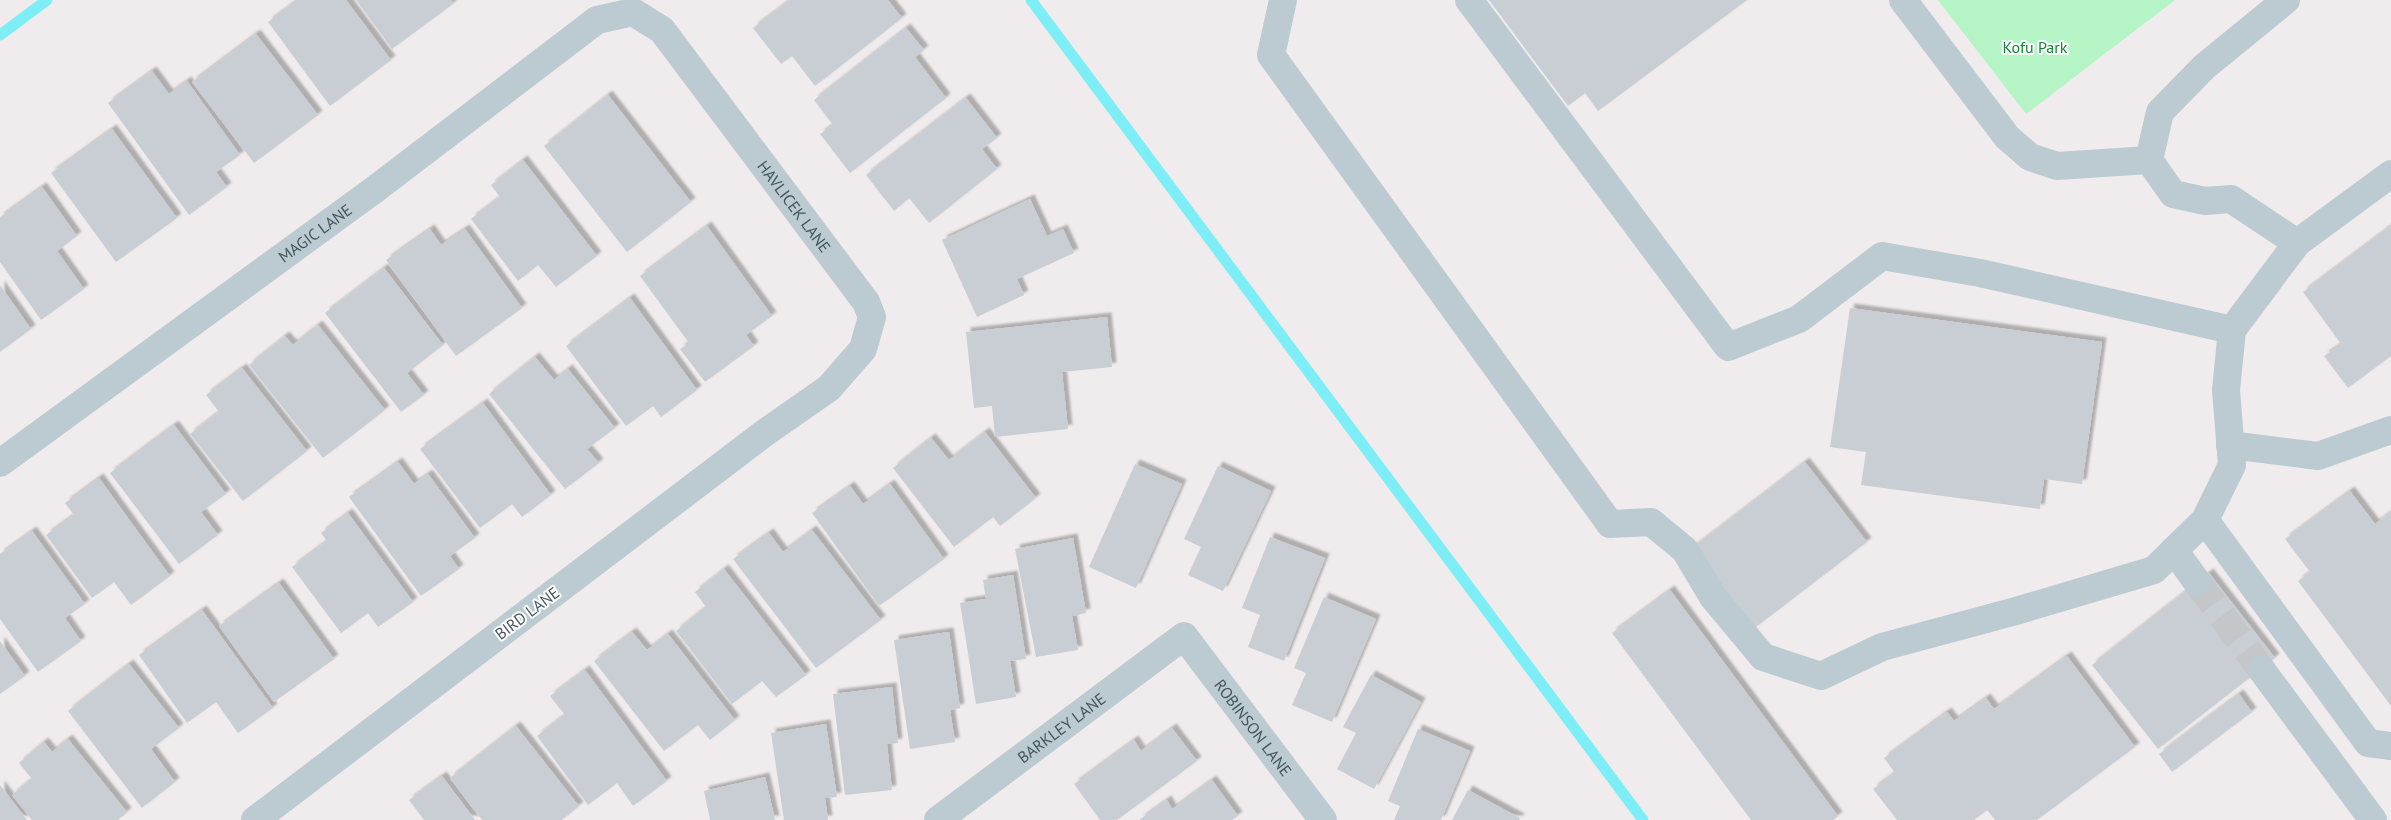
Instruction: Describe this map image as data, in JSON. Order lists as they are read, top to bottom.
{
  "streets": {
    "street": [
      "HAVLICEK LANE",
      "MAGIC LANE",
      "BIRD LANE",
      "BARKLEY LANE",
      "ROBINSON LANE"
    ]
  },
  "crossings": [
    ["HAVLICEK LANE", "MAGIC LANE"],
    ["HAVLICEK LANE", "BIRD LANE"],
    ["BARKLEY LANE", "ROBINSON LANE"]
  ],
  "parks": ["Kofu Park"]
}
